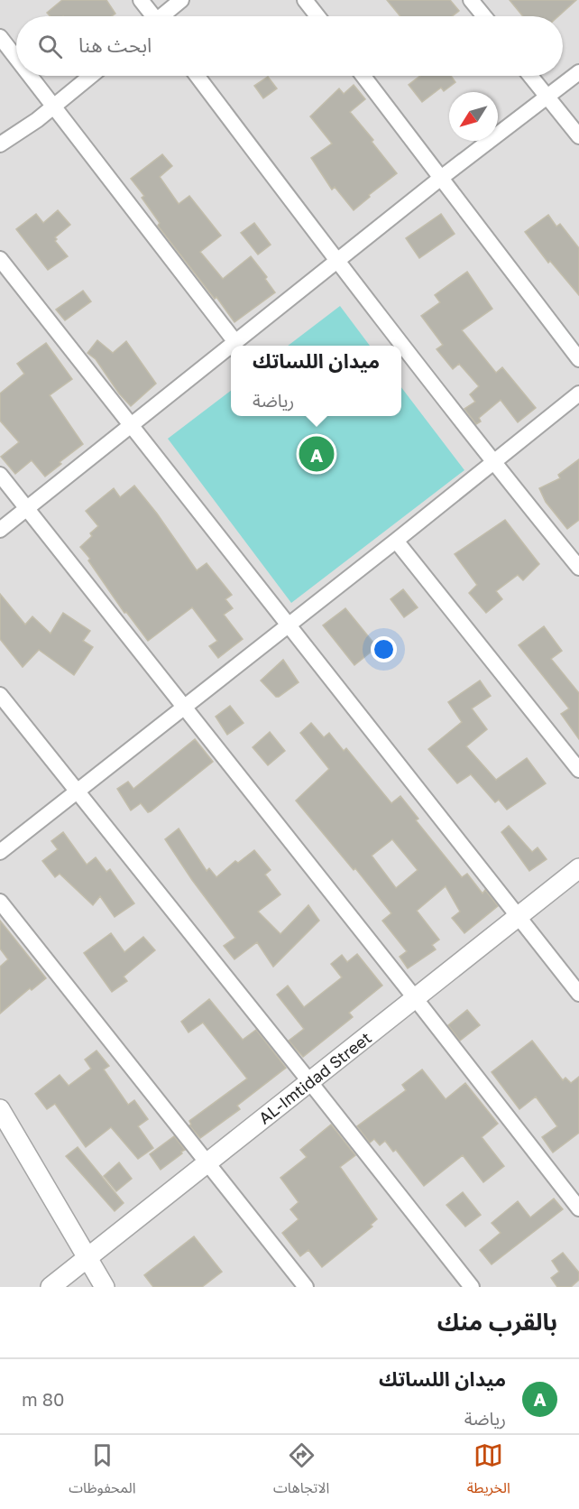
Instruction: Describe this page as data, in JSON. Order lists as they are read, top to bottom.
{
  "streets": {
    "street": ["AL-Imtidad Street"]
  },
  "north": "bottom left",
  "page": {
    "search": "ابحث هنا",
    "popup": ["ميدان اللساتك", "رياضة"],
    "pins": "A",
    "heading": "بالقرب منك",
    "list": [
      {
        "mark": "A",
        "name": "ميدان اللساتك",
        "note": "رياضة",
        "value": "80 m"
      }
    ],
    "nav": ["الخريطة", "الاتجاهات", "المحفوظات"]
  }
}
